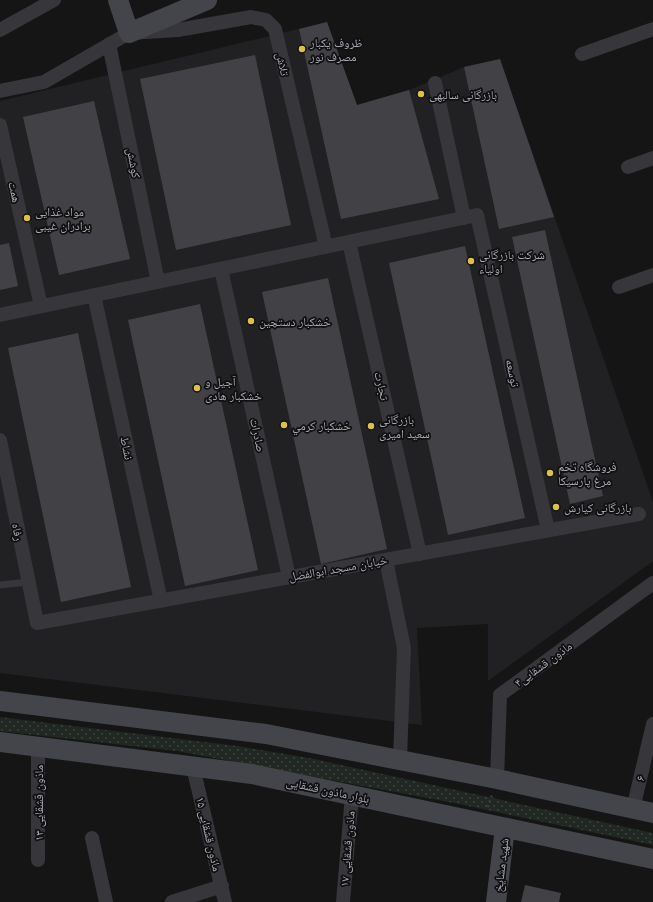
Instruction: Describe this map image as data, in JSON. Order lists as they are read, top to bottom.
{
  "streets": {
    "street": [
      "تلاش",
      "کوشش",
      "همت",
      "توسعه",
      "تجارت",
      "صادرات",
      "نشاط",
      "رفاه",
      "خیابان مسجد ابوالفضل",
      "۴ماذون قشقایی",
      "۶",
      "بلوار ماذون قشقایی",
      "ماذون قشقایی ۱۳",
      "ماذون قشقایی ۱۵",
      "ماذون قشقایی ۱۷",
      "شهید مشایخ"
    ]
  },
  "crossings": [
    ["توسعه", "خیابان مسجد ابوالفضل"],
    ["تجارت", "خیابان مسجد ابوالفضل"],
    ["صادرات", "خیابان مسجد ابوالفضل"],
    ["نشاط", "خیابان مسجد ابوالفضل"],
    ["رفاه", "خیابان مسجد ابوالفضل"],
    ["بلوار ماذون قشقایی", "ماذون قشقایی ۱۳"],
    ["بلوار ماذون قشقایی", "ماذون قشقایی ۱۵"],
    ["بلوار ماذون قشقایی", "ماذون قشقایی ۱۷"],
    ["بلوار ماذون قشقایی", "شهید مشایخ"]
  ],
  "places": [
    "ظروف یکبار مصرف نور",
    "بازرگانی سالبهی",
    "مواد غذایی برادران غیبی",
    "شرکت بازرگانی اولیاء",
    "خشکبار دستچین",
    "آجیل و خشکبار هادی",
    "خشكبار كرمي",
    "بازرگانی سعید امیری",
    "فروشگاه تخم مرغ پارسیکا",
    "بازرگانی کیارش"
  ]
}
